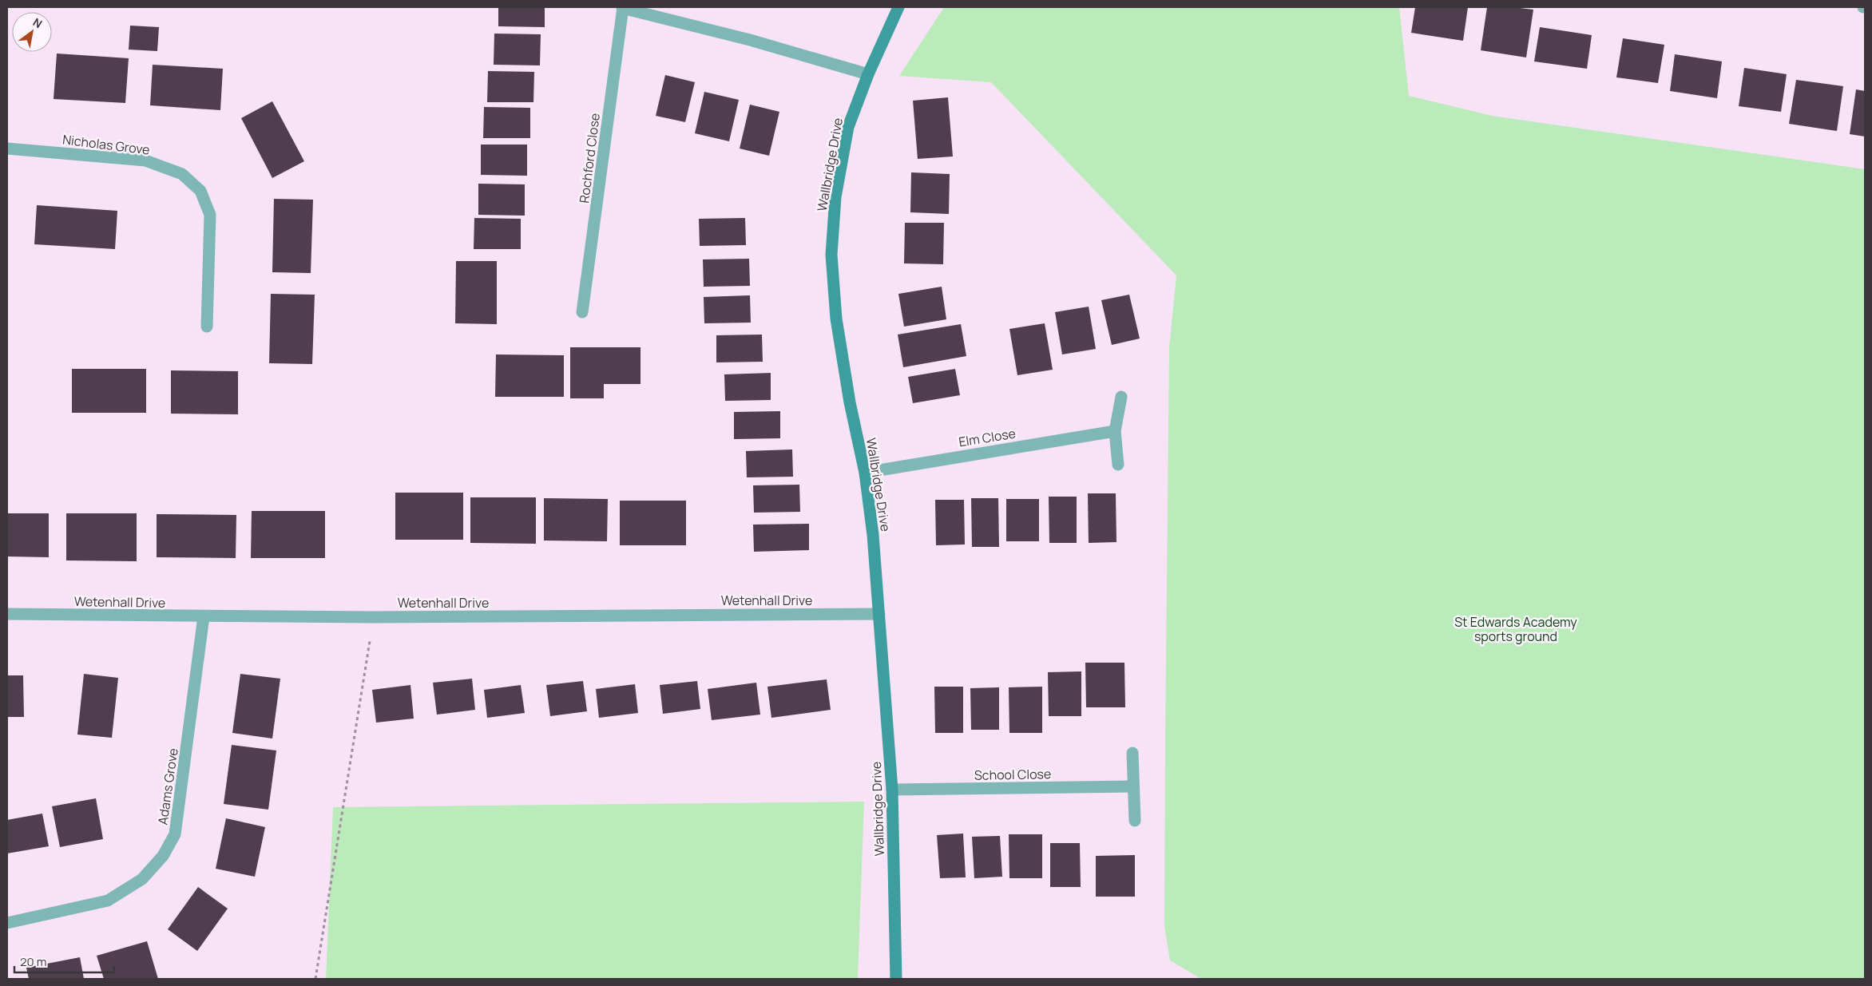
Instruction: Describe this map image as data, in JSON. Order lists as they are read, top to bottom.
{
  "streets": {
    "street": [
      "Nicholas Grove",
      "Rochford Close",
      "Wallbridge Drive",
      "Elm Close",
      "Wetenhall Drive",
      "School Close",
      "Adams Grove"
    ]
  },
  "crossings": [
    ["Rochford Close", "Wallbridge Drive"],
    ["Wallbridge Drive", "Elm Close"],
    ["Wallbridge Drive", "Wetenhall Drive"],
    ["Wallbridge Drive", "School Close"],
    ["Wetenhall Drive", "Adams Grove"]
  ],
  "parks": ["St Edwards Academy sports ground"],
  "scale_bar": "20 m",
  "north": "top right"
}
